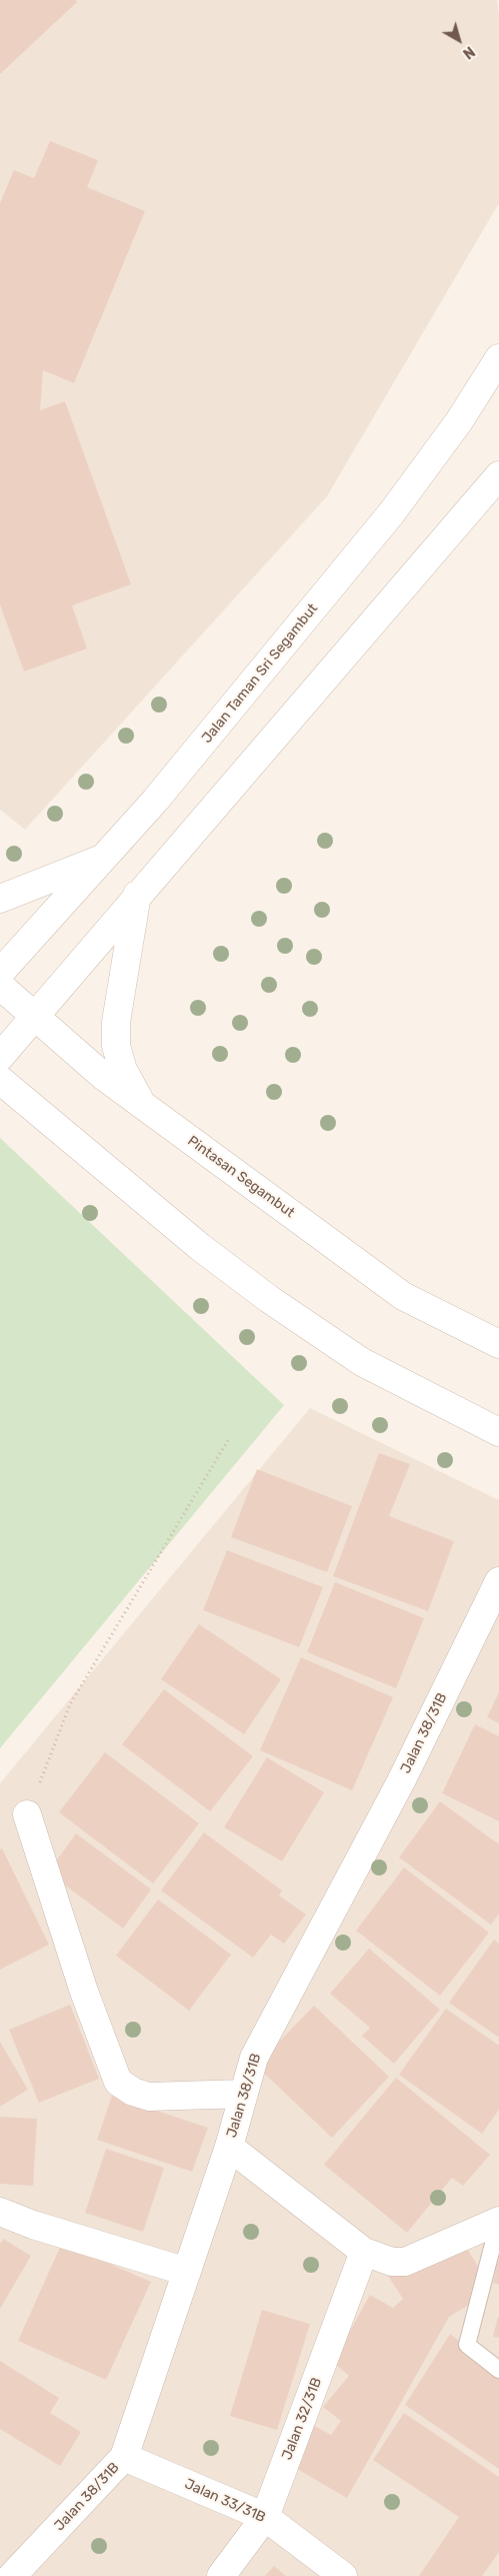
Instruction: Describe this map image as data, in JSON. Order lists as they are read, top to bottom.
{
  "streets": {
    "street": [
      "Jalan Taman Sri Segambut",
      "Pintasan Segambut",
      "Jalan 38/31B",
      "Jalan 32/31B",
      "Jalan 33/31B"
    ]
  },
  "crossings": [
    ["Jalan 38/31B", "Jalan 33/31B"],
    ["Jalan 32/31B", "Jalan 33/31B"]
  ],
  "north": "bottom right"
}
